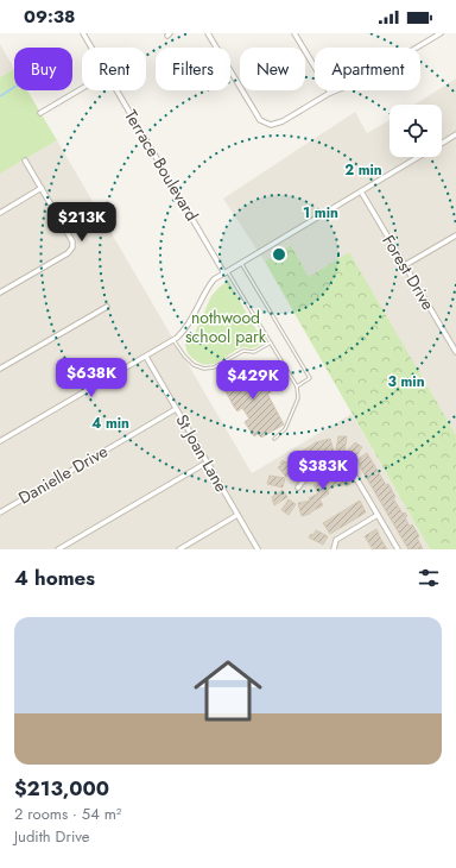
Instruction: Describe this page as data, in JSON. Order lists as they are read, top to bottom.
{
  "streets": {
    "street": [
      "Terrace Boulevard",
      "Forest Drive",
      "St Joan Lane",
      "Danielle Drive"
    ]
  },
  "crossings": [
    ["St Joan Lane", "Danielle Drive"]
  ],
  "parks": ["nothwood school park"],
  "page": {
    "status": "09:38",
    "chip": [
      "Buy",
      "Rent",
      "Filters",
      "New",
      "Apartment"
    ],
    "price": [
      "$213K",
      "$638K",
      "$429K",
      "$383K"
    ],
    "heading": "4 homes",
    "list": [
      {
        "name": "$213,000",
        "note": "2 rooms · 54 m² · Judith Drive"
      }
    ]
  },
  "rings": [
    "2 min",
    "1 min",
    "3 min",
    "4 min"
  ]
}
